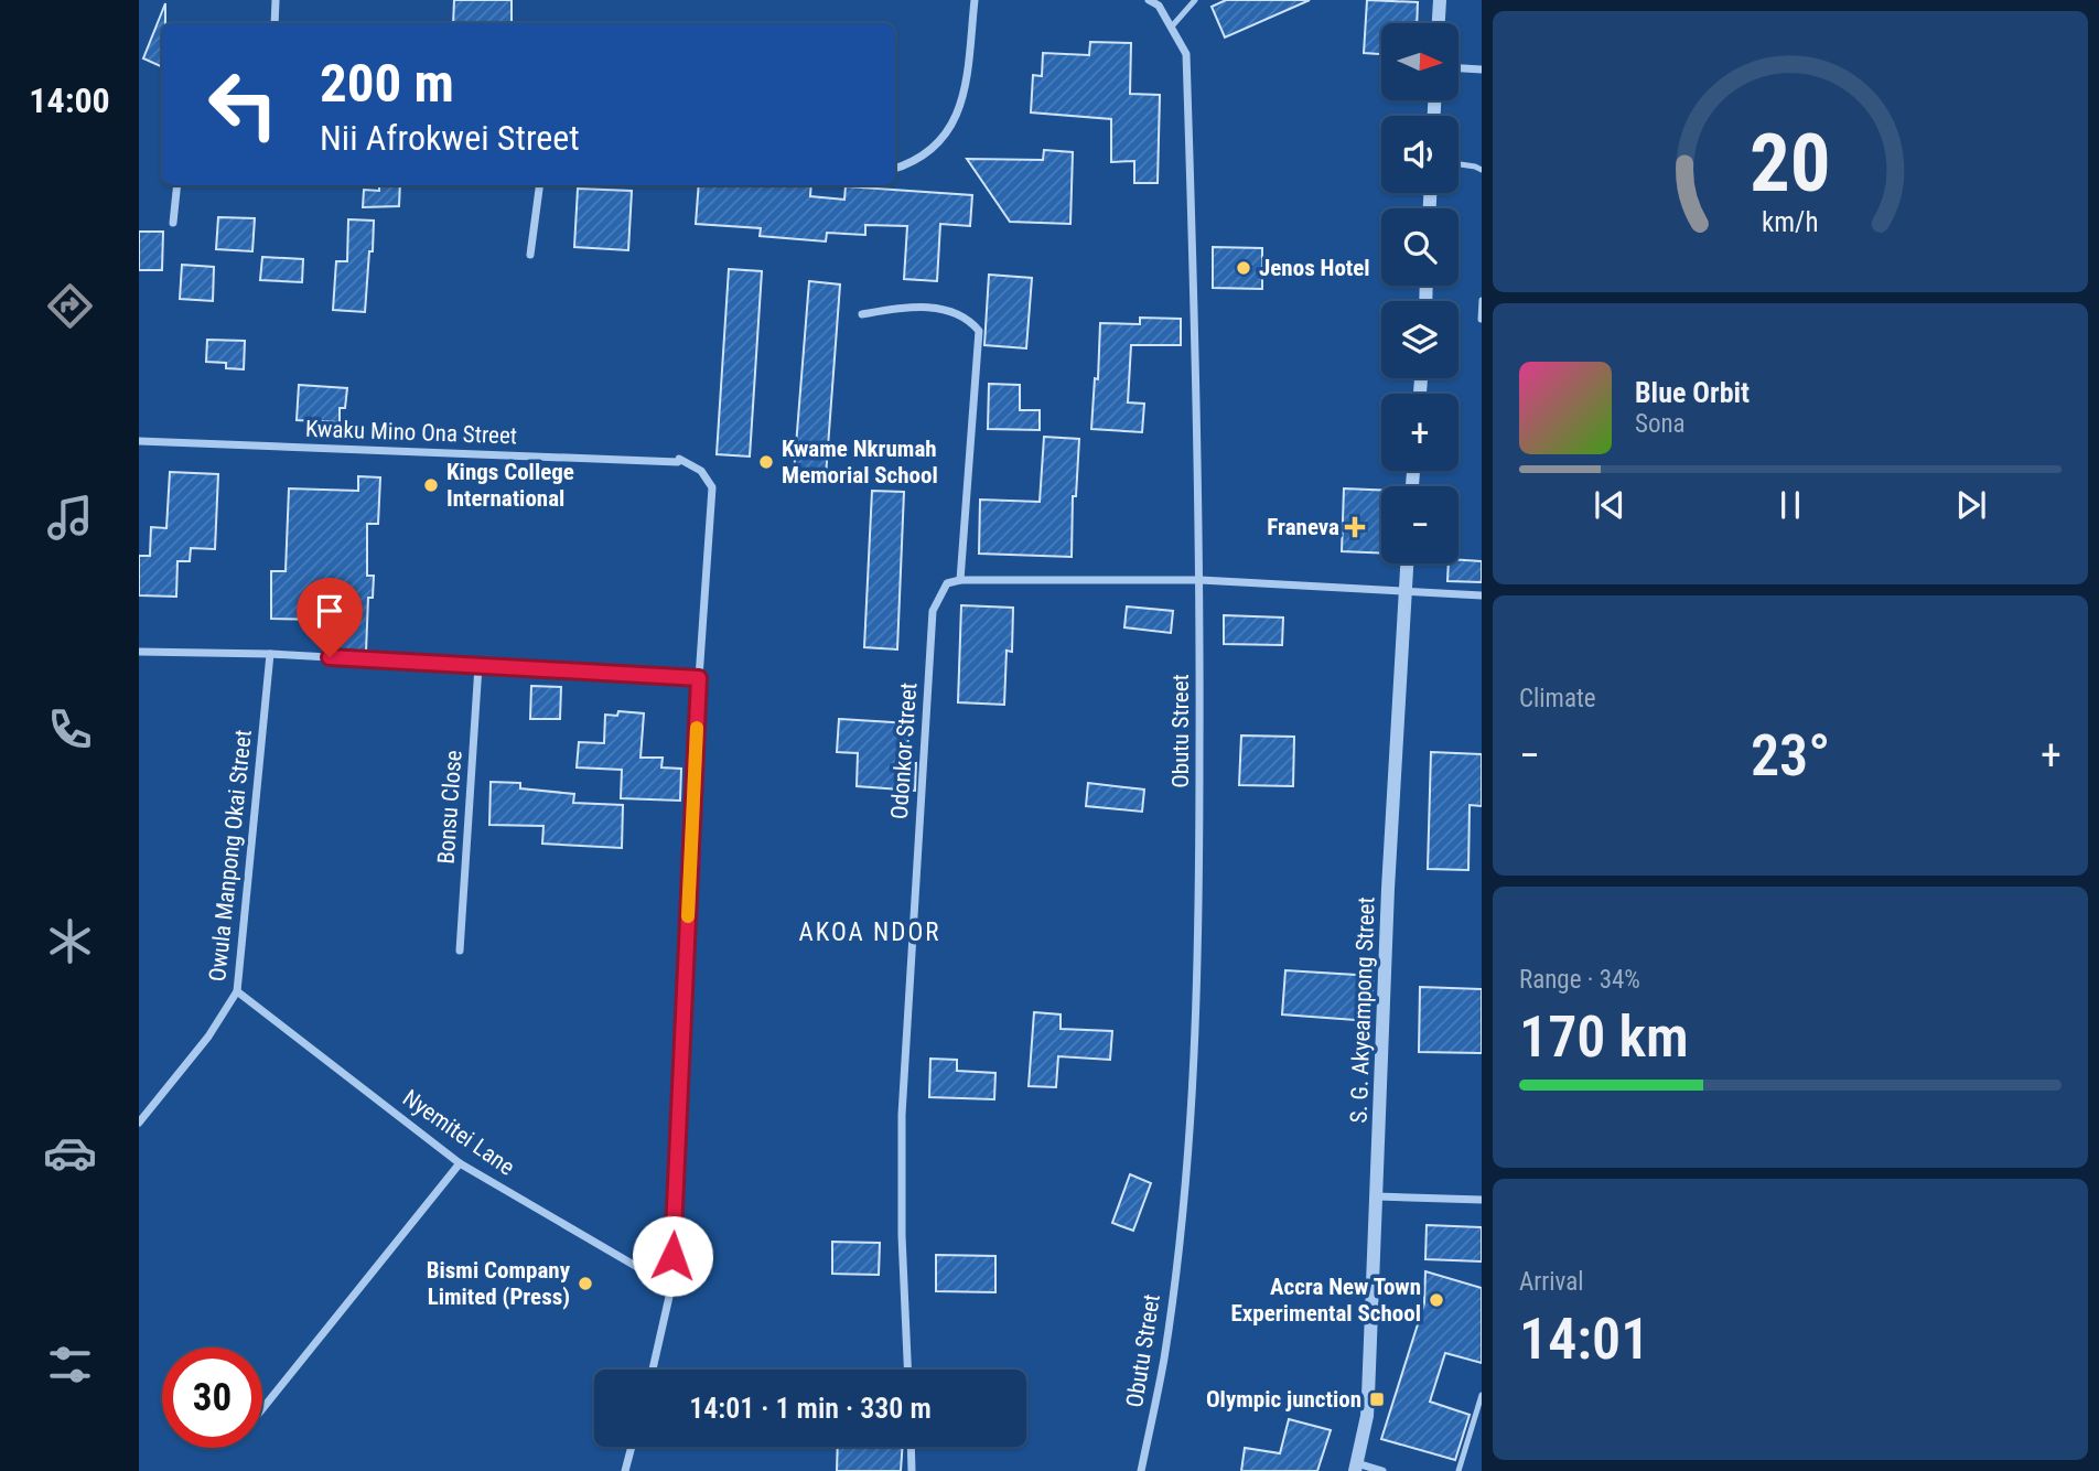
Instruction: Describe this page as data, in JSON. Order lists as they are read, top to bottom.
{
  "streets": {
    "street": [
      "Kwaku Mino Ona Street",
      "Obutu Street",
      "Odonkor Street",
      "Bonsu Close",
      "Owula Manpong Okai Street",
      "S. G. Akyeampong Street",
      "Nyemitei Lane"
    ]
  },
  "crossings": [
    ["Owula Manpong Okai Street", "Nyemitei Lane"]
  ],
  "districts": ["AKOA NDOR"],
  "places": {
    "other": [
      "Jenos Hotel",
      "Kwame Nkrumah Memorial School",
      "Kings College International",
      "Bismi Company Limited (Press)",
      "Accra New Town Experimental School"
    ],
    "health": ["Franeva"],
    "transit": ["Olympic junction"]
  },
  "north": "right",
  "page": {
    "tabs": "14:00",
    "map_buttons": ["+", "−"],
    "turn": ["200 m", "Nii Afrokwei Street"],
    "song": ["Blue Orbit", "Sona"],
    "tile": [
      "Climate",
      ["Range · 34%", "170 km"],
      ["Arrival", "14:01"]
    ],
    "heat": ["−", "23°", "+"],
    "limit": "30",
    "trip": "14:01 · 1 min · 330 m",
    "gauge": ["20", "km/h"]
  }
}
